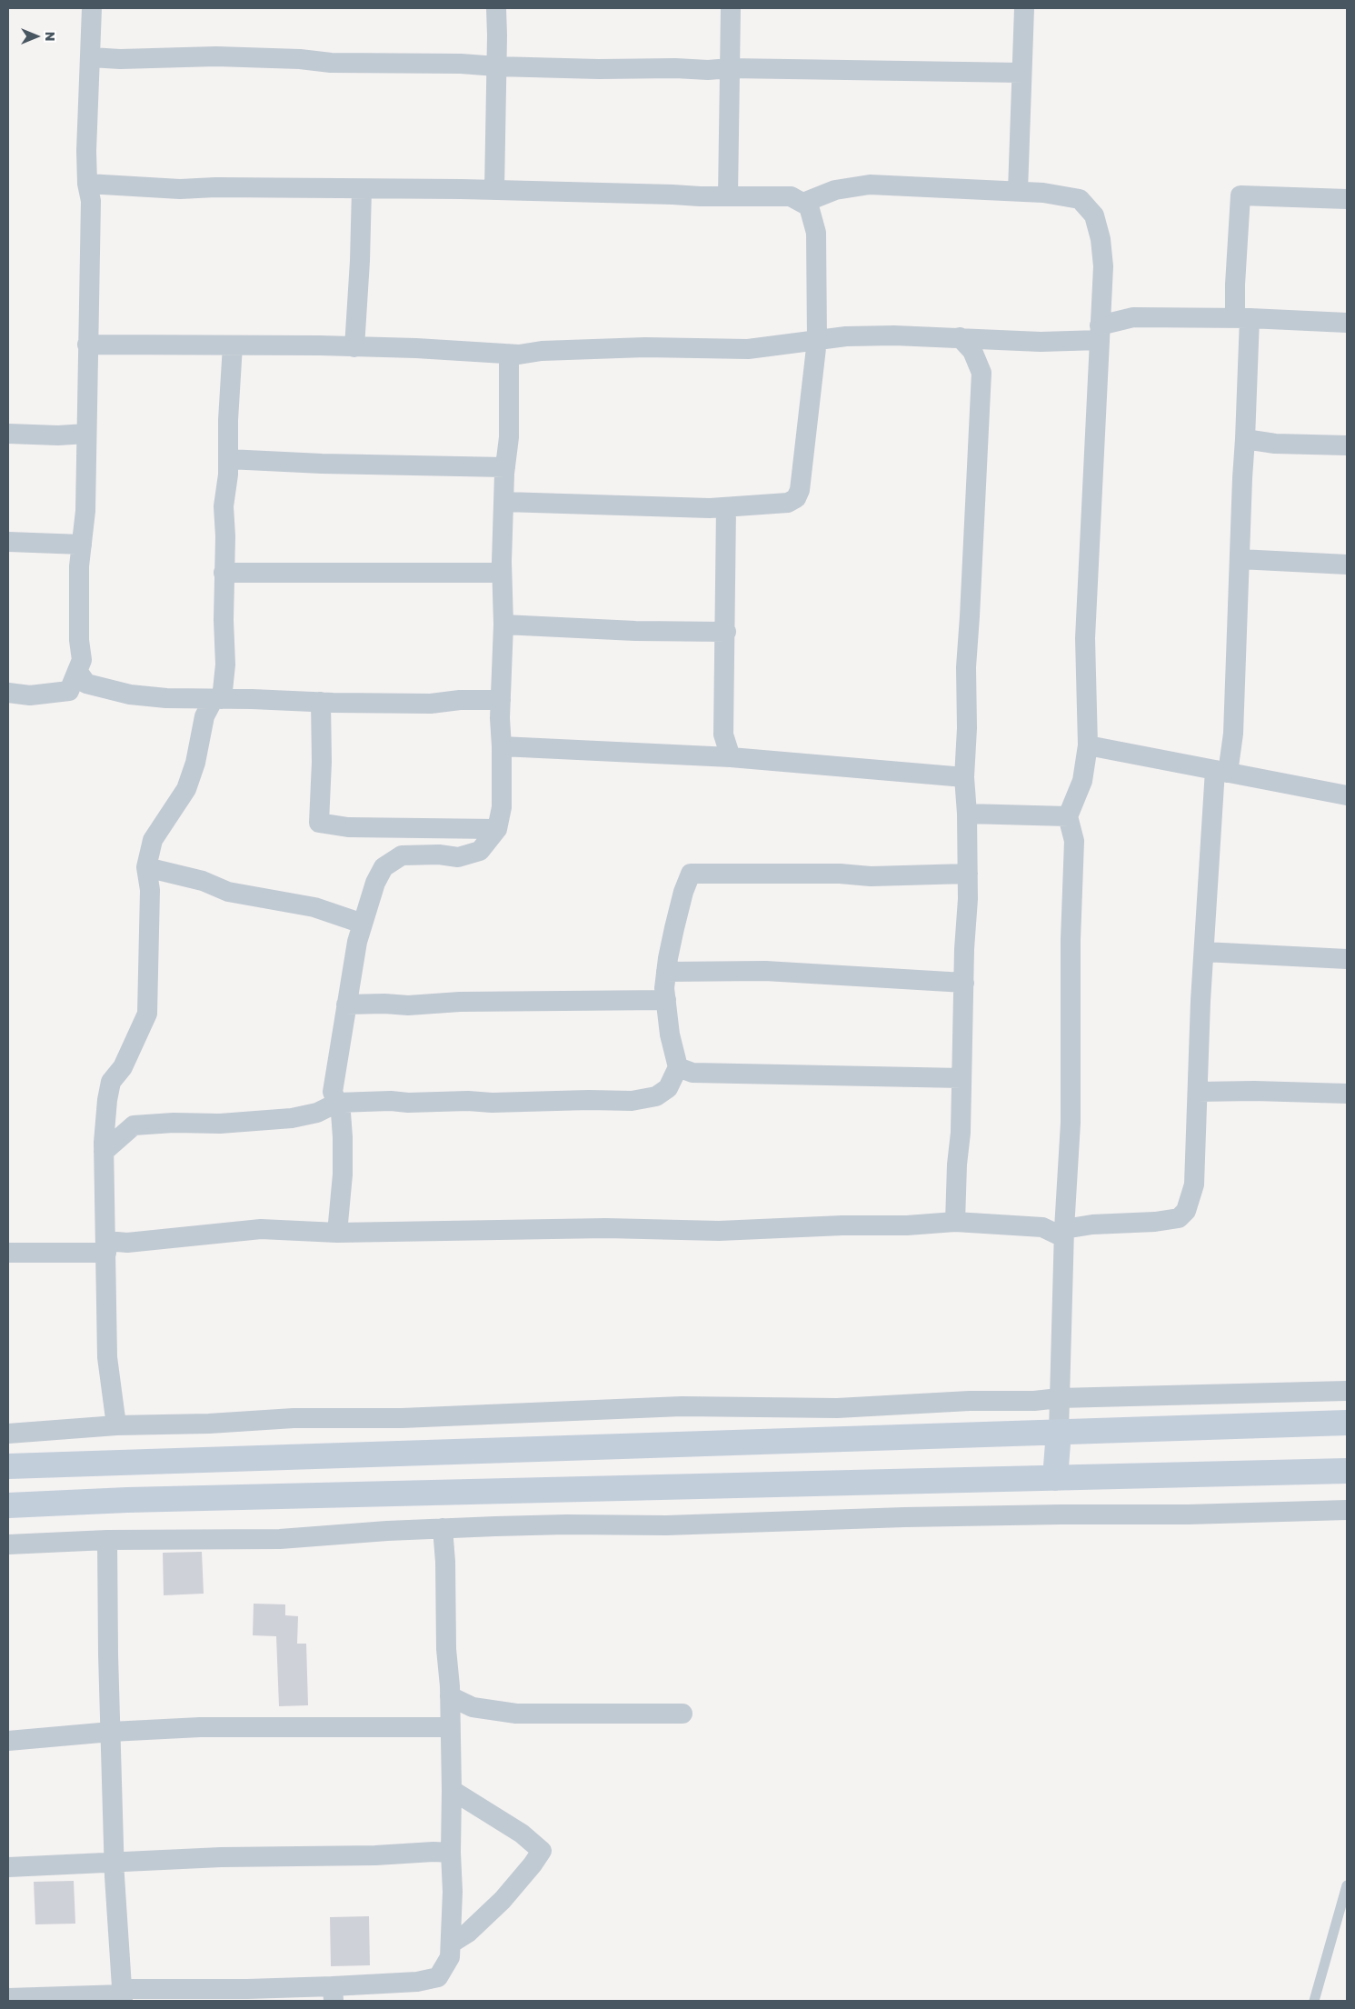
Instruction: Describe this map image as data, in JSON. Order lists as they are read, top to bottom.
{
  "north": "right"
}
